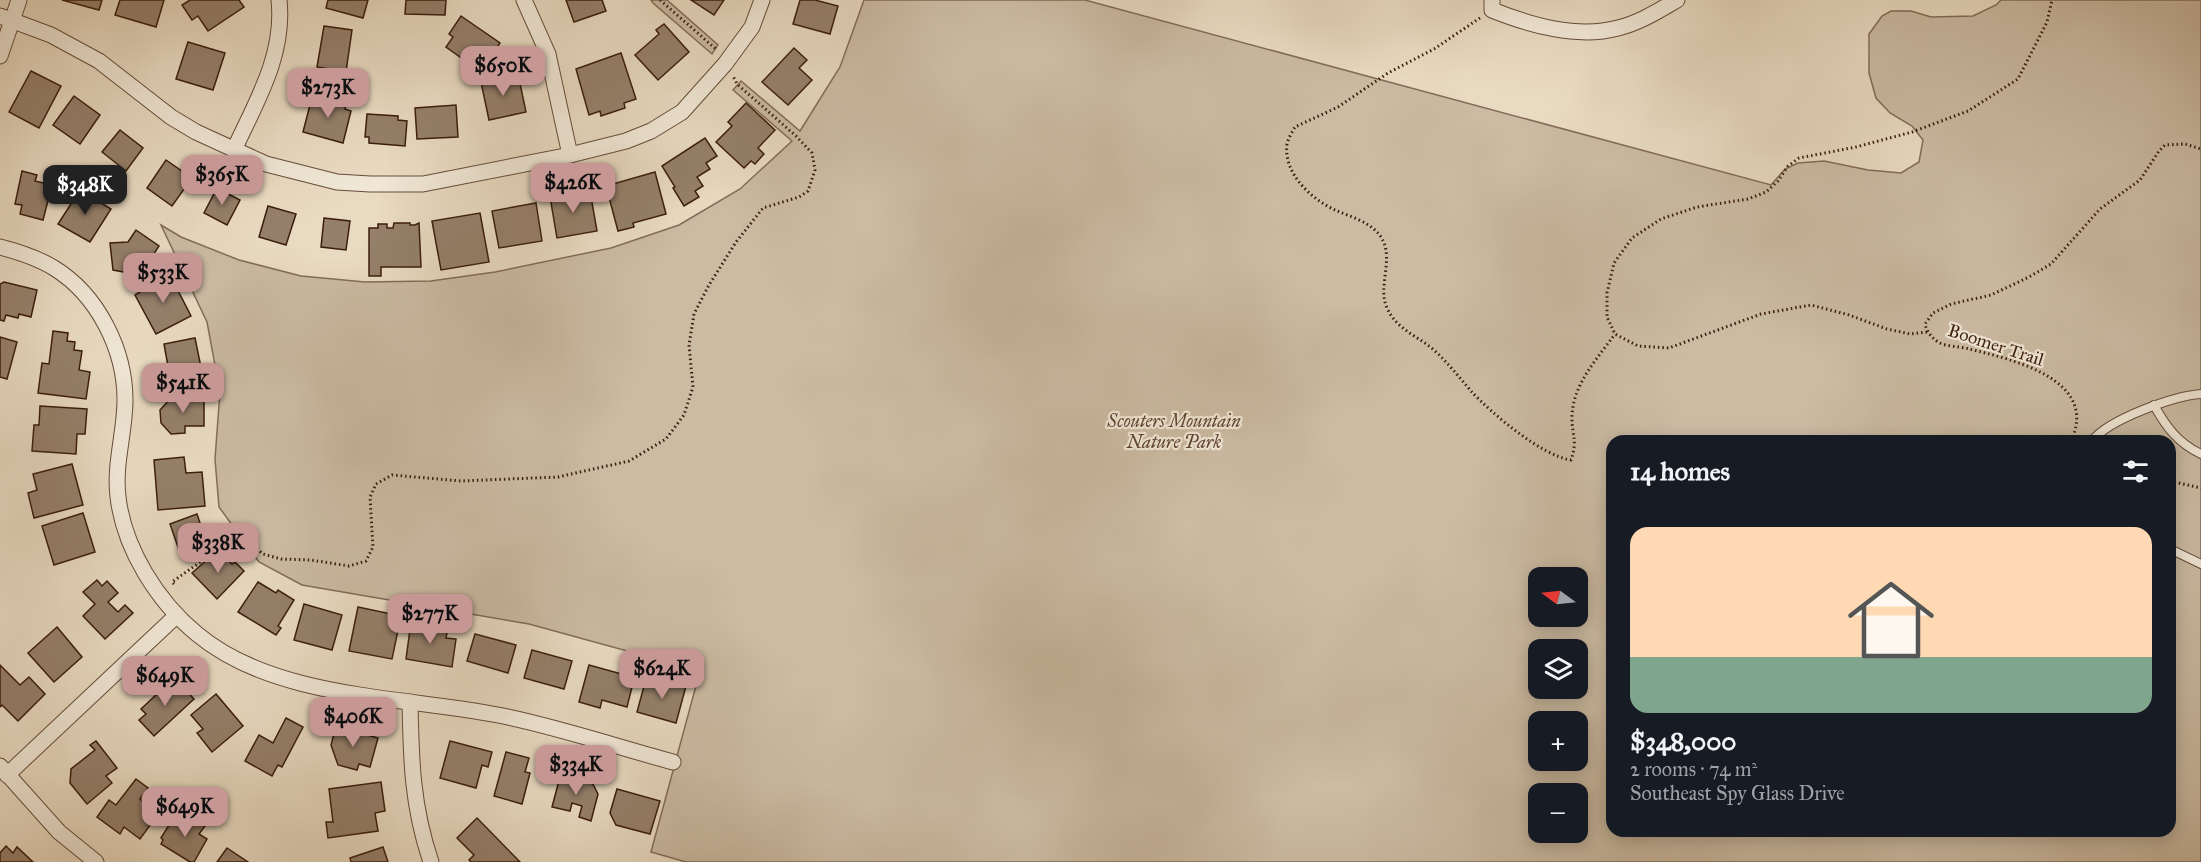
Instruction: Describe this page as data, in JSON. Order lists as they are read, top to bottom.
{
  "streets": {
    "path": ["Boomer Trail"]
  },
  "parks": ["Scouters Mountain Nature Park"],
  "north": "left",
  "page": {
    "price": [
      "$650K",
      "$273K",
      "$365K",
      "$426K",
      "$348K",
      "$533K",
      "$541K",
      "$338K",
      "$277K",
      "$624K",
      "$649K",
      "$406K",
      "$334K",
      "$649K"
    ],
    "heading": "14 homes",
    "list": [
      {
        "name": "$348,000",
        "note": "2 rooms · 74 m² · Southeast Spy Glass Drive"
      }
    ],
    "map_buttons": ["+", "−"]
  }
}
